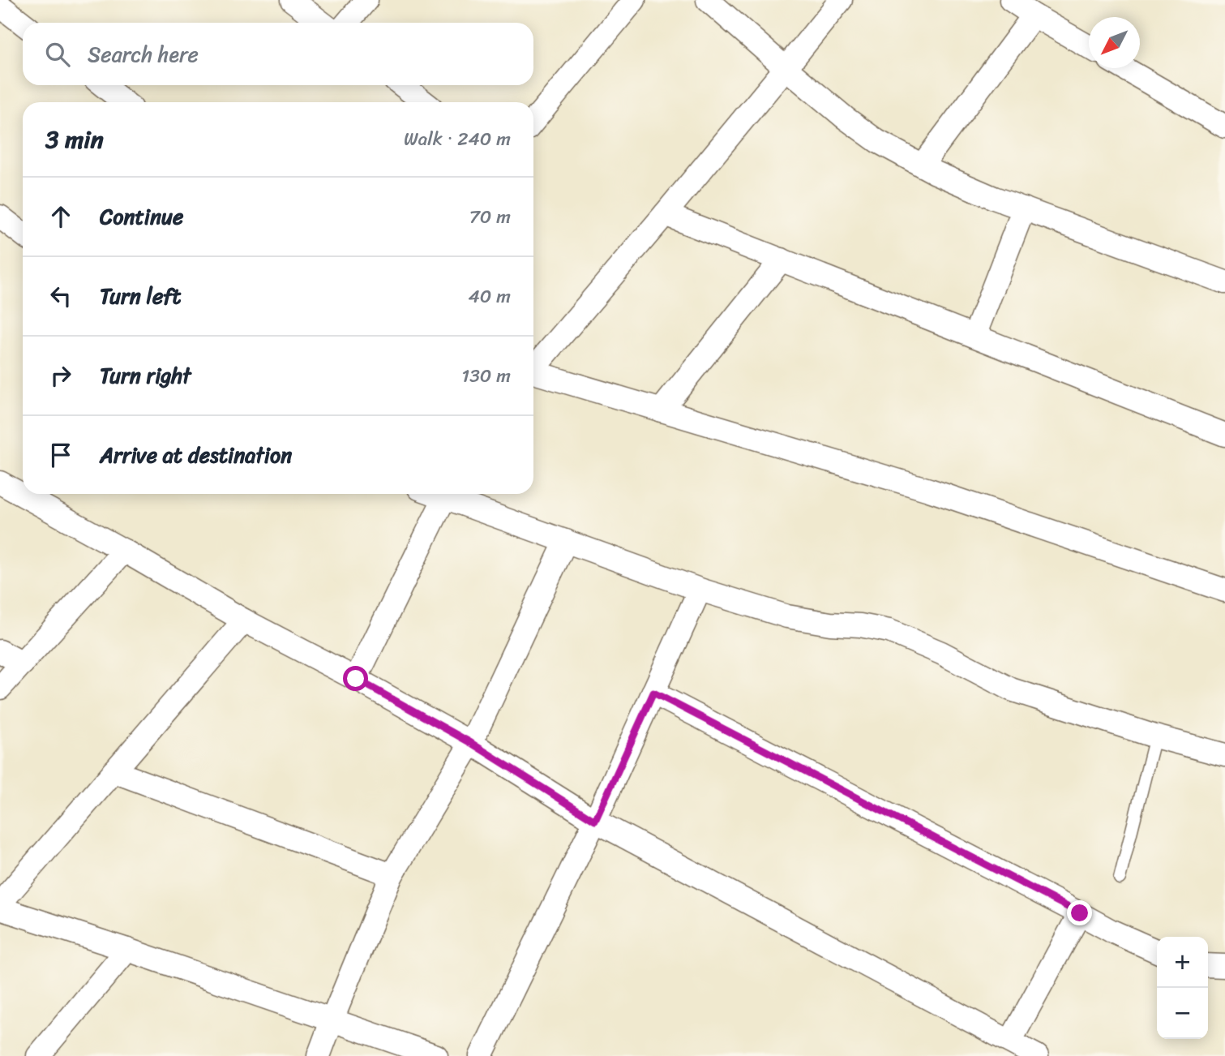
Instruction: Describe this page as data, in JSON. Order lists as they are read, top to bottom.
{
  "north": "bottom left",
  "page": {
    "search": "Search here",
    "heading": ["3 min", "Walk · 240 m"],
    "list": [
      ["Continue", "70 m"],
      ["Turn left", "40 m"],
      ["Turn right", "130 m"],
      "Arrive at destination"
    ],
    "map_buttons": ["+", "−"]
  }
}
